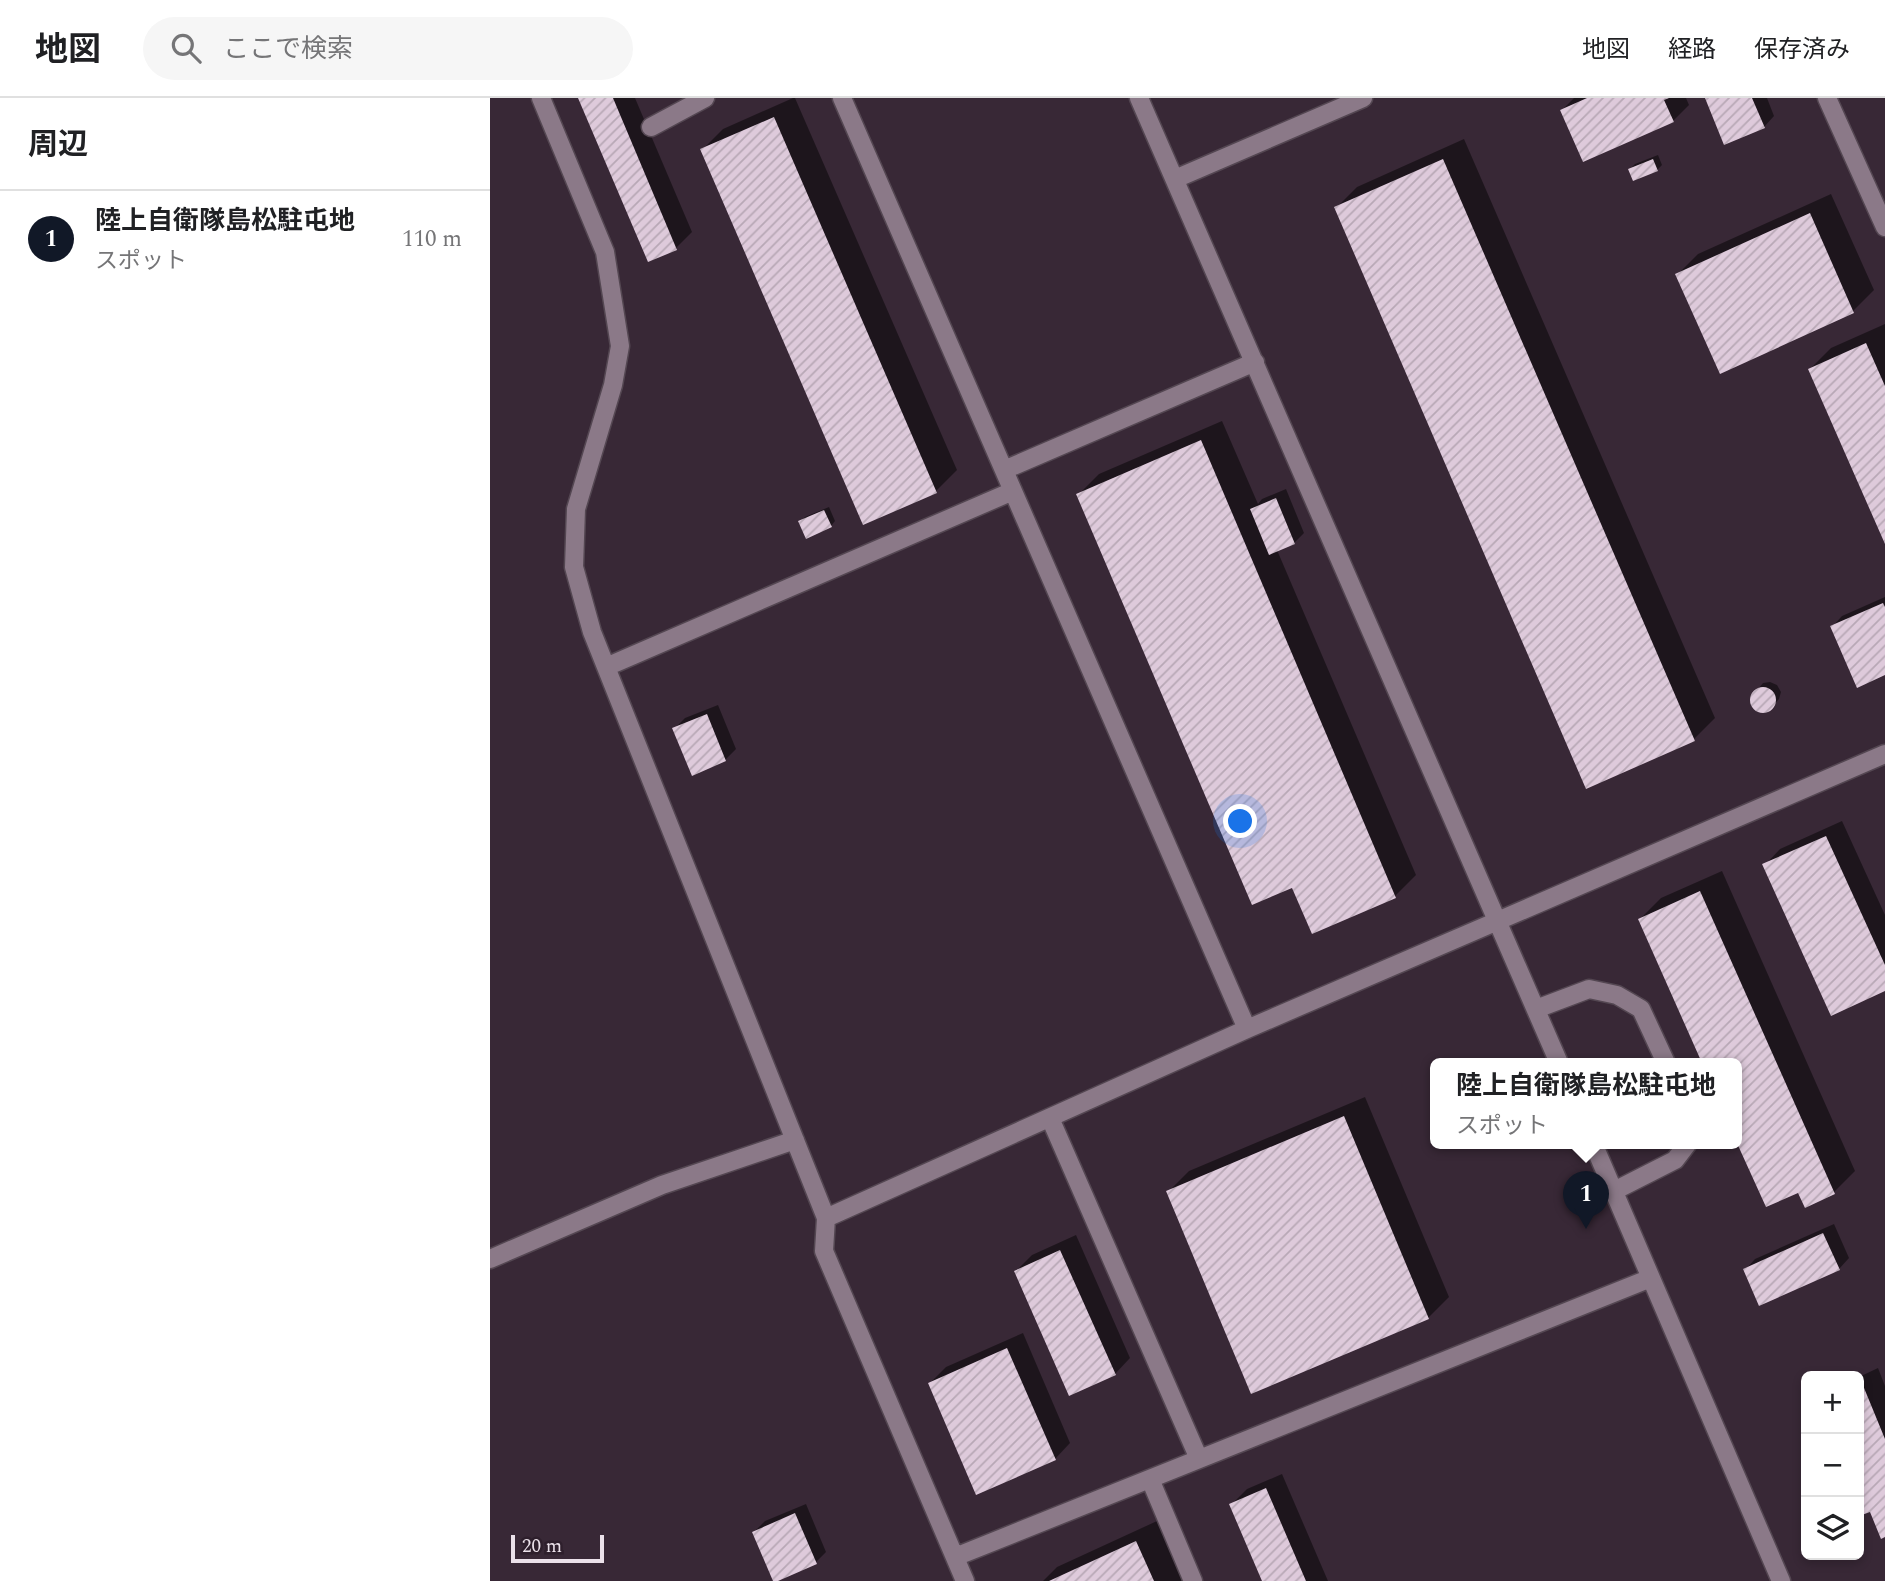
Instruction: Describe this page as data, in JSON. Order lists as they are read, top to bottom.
{
  "scale_bar": "20 m",
  "page": {
    "header": "地図",
    "search": "ここで検索",
    "nav": ["地図", "経路", "保存済み"],
    "heading": "周辺",
    "list": [
      {
        "mark": "1",
        "name": "陸上自衛隊島松駐屯地",
        "note": "スポット",
        "value": "110 m"
      }
    ],
    "popup": ["陸上自衛隊島松駐屯地", "スポット"],
    "pins": "1",
    "map_buttons": ["+", "−"],
    "scale": "20 m"
  }
}
